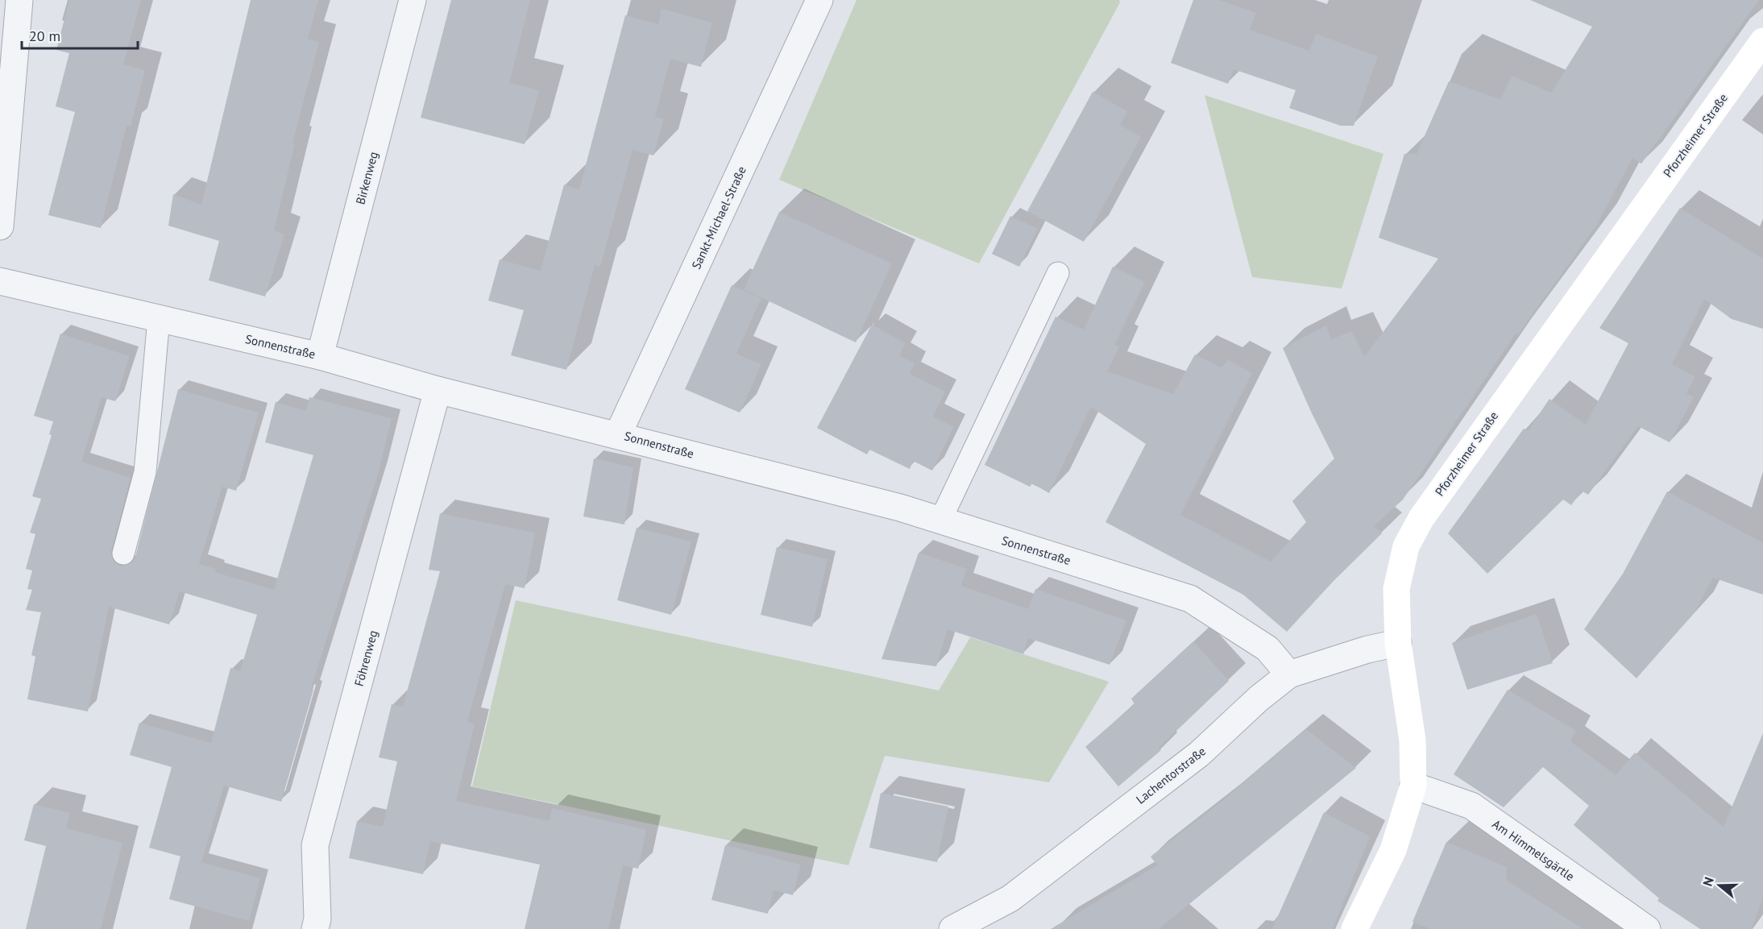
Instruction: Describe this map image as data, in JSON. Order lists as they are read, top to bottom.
{
  "streets": {
    "street": [
      "Pforzheimer Straße",
      "Birkenweg",
      "Sankt-Michael-Straße",
      "Sonnenstraße",
      "Föhrenweg",
      "Lachentorstraße",
      "Am Himmelsgärtle"
    ]
  },
  "crossings": [
    ["Pforzheimer Straße", "Lachentorstraße"],
    ["Pforzheimer Straße", "Am Himmelsgärtle"],
    ["Birkenweg", "Sonnenstraße"],
    ["Sankt-Michael-Straße", "Sonnenstraße"],
    ["Sonnenstraße", "Föhrenweg"],
    ["Sonnenstraße", "Lachentorstraße"]
  ],
  "scale_bar": "20 m",
  "north": "left"
}
